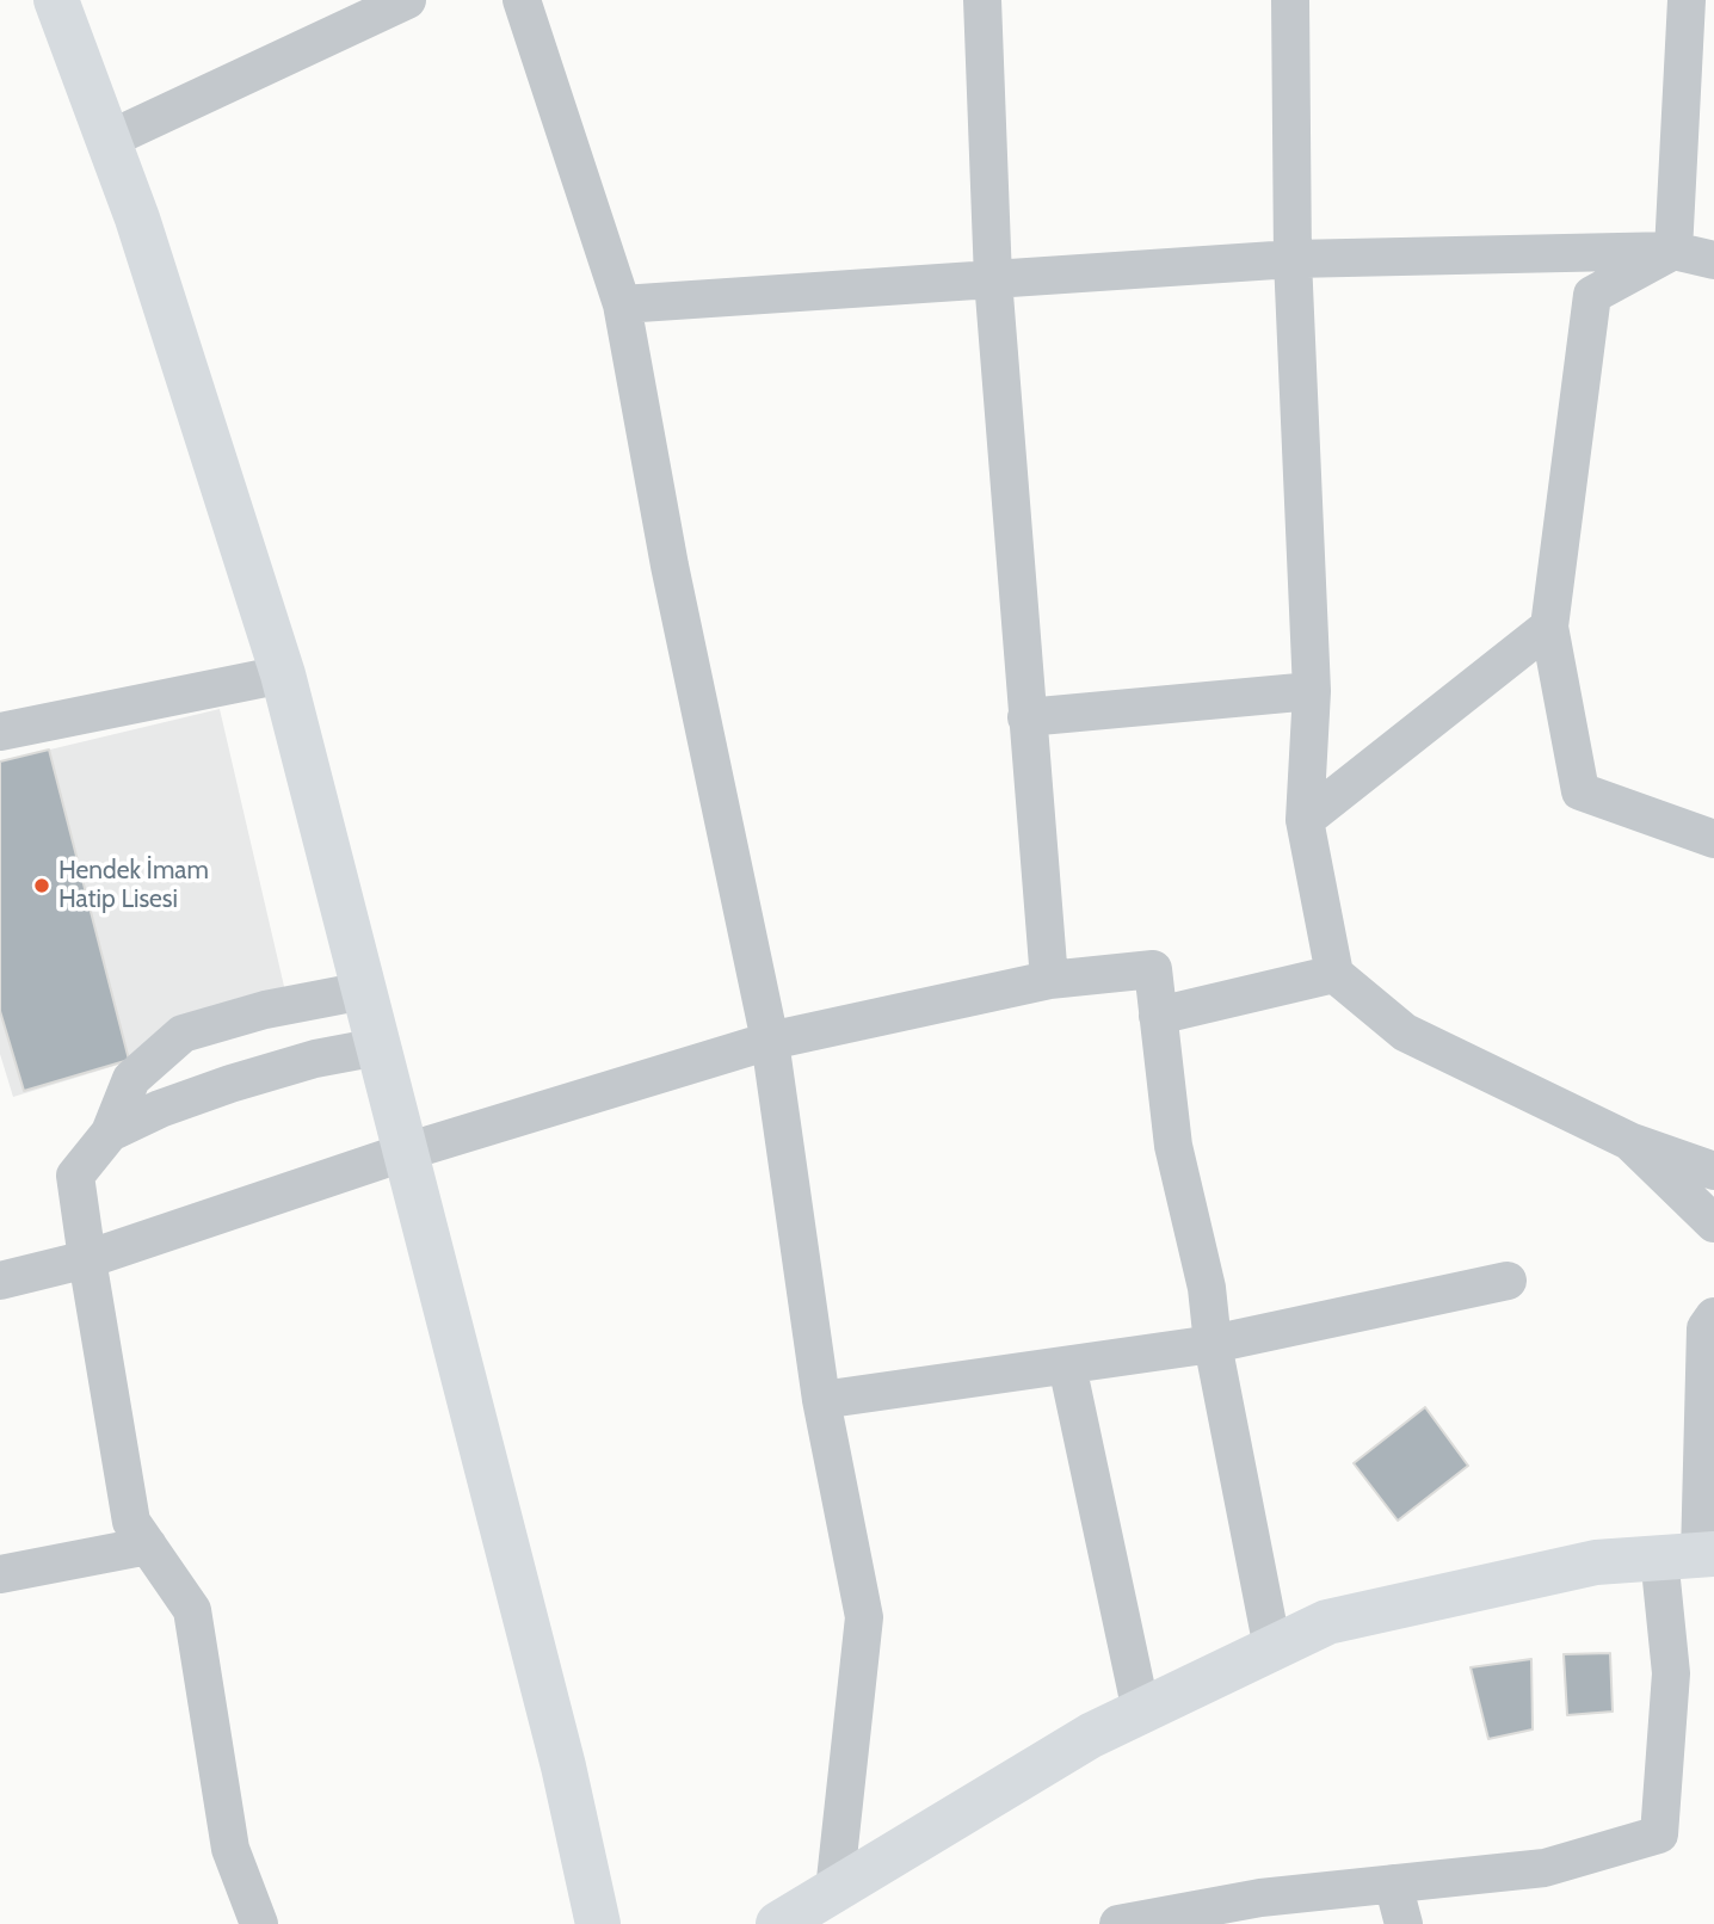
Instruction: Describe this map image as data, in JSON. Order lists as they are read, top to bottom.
{
  "places": ["Hendek İmam Hatip Lisesi"]
}
